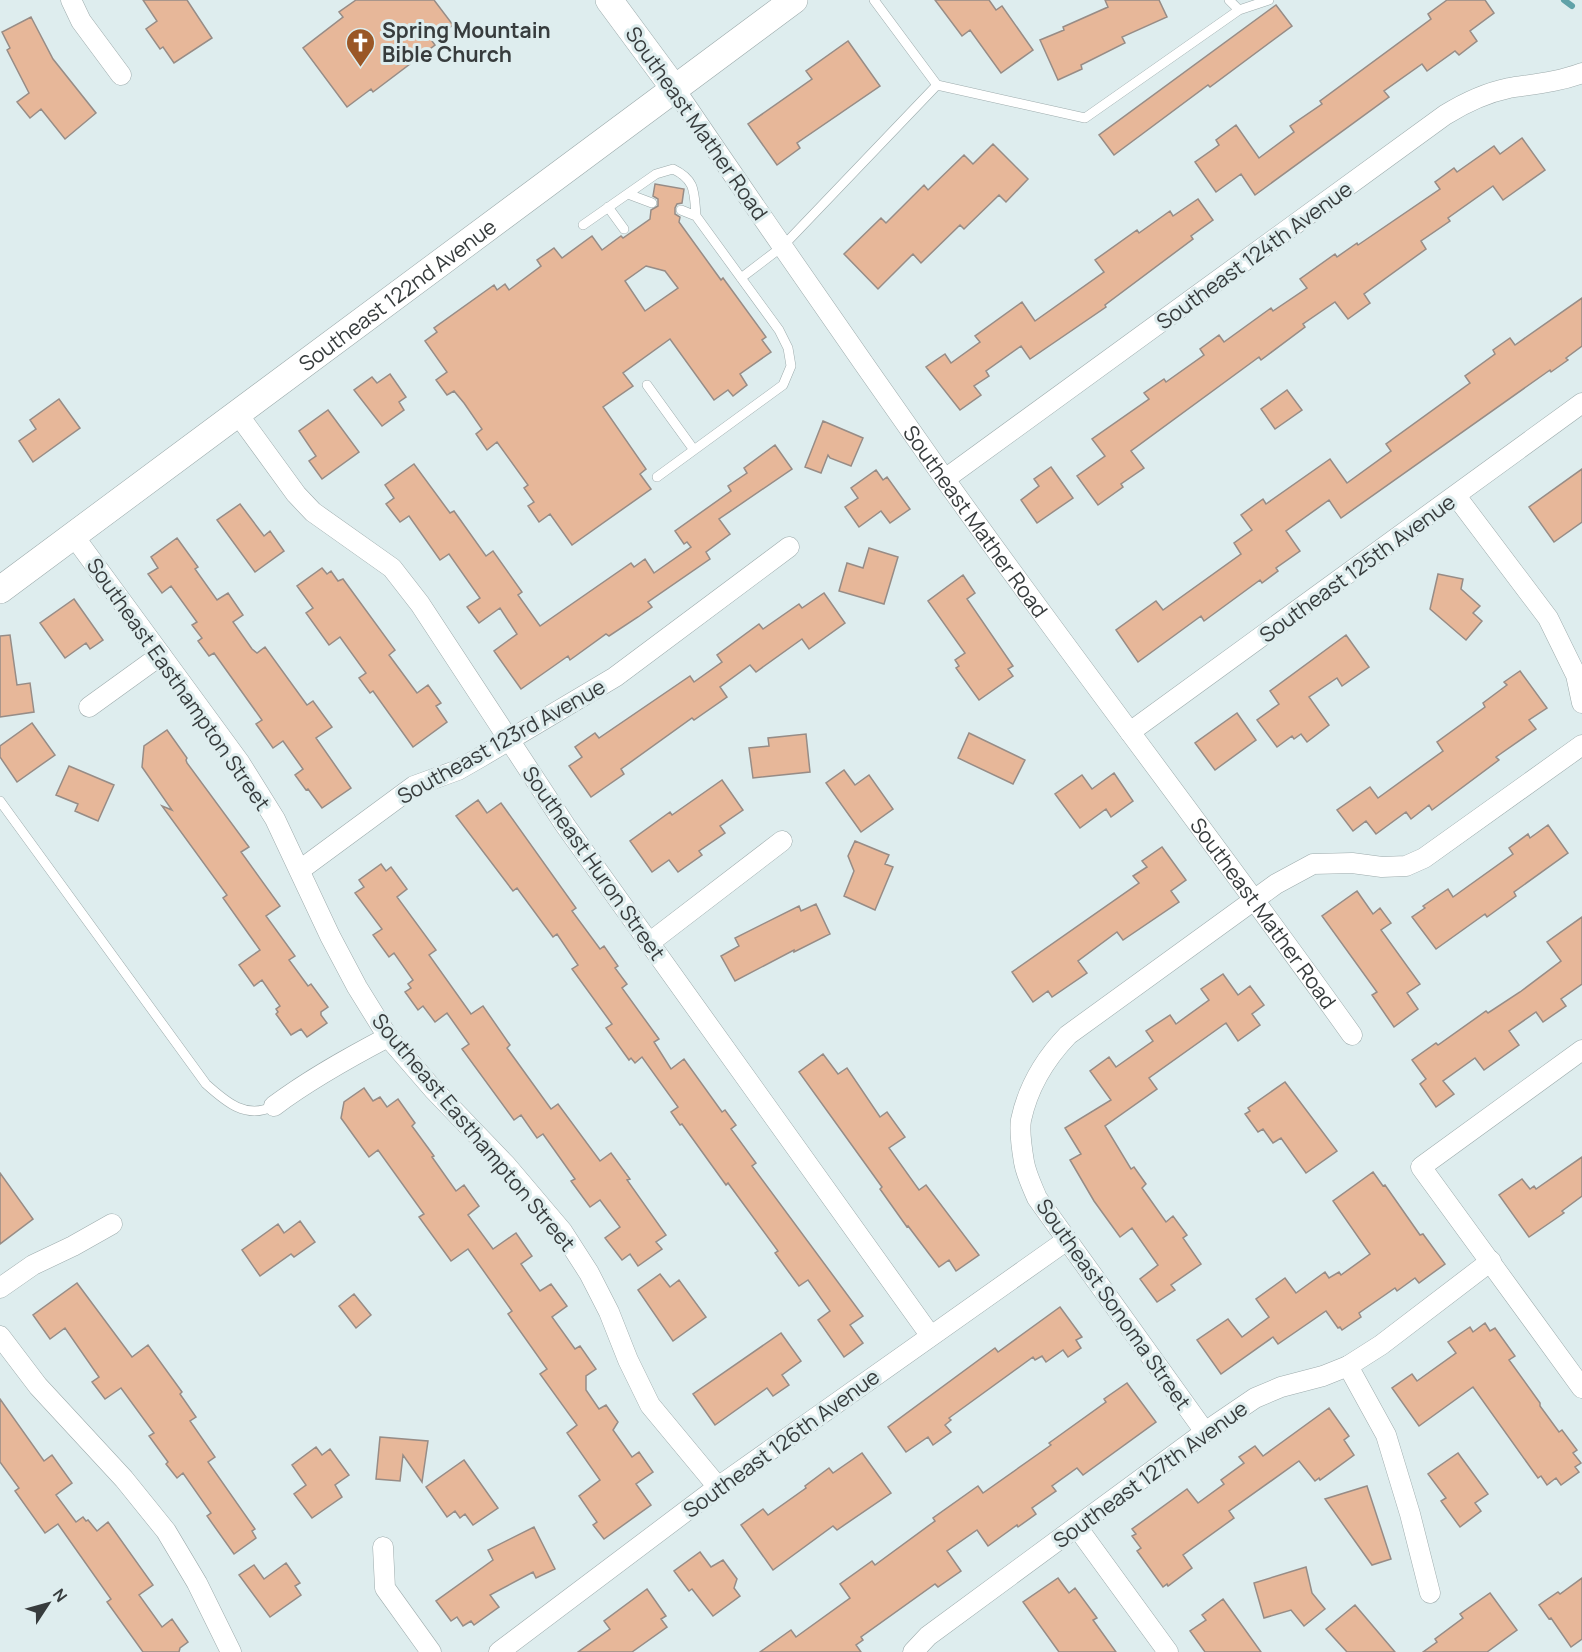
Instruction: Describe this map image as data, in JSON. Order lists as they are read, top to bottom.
{
  "streets": {
    "main road": ["Southeast Mather Road", "Southeast 122nd Avenue"],
    "street": [
      "Southeast 124th Avenue",
      "Southeast 125th Avenue",
      "Southeast Easthampton Street",
      "Southeast 123rd Avenue",
      "Southeast Huron Street",
      "Southeast Sonoma Street",
      "Southeast 126th Avenue",
      "Southeast 127th Avenue"
    ]
  },
  "crossings": [
    ["Southeast Mather Road", "Southeast 124th Avenue"],
    ["Southeast Mather Road", "Southeast 122nd Avenue"],
    ["Southeast Mather Road", "Southeast 125th Avenue"],
    ["Southeast Mather Road", "Southeast Sonoma Street"],
    ["Southeast 122nd Avenue", "Southeast Easthampton Street"],
    ["Southeast 122nd Avenue", "Southeast Huron Street"],
    ["Southeast Easthampton Street", "Southeast 123rd Avenue"],
    ["Southeast Easthampton Street", "Southeast 126th Avenue"],
    ["Southeast 123rd Avenue", "Southeast Huron Street"],
    ["Southeast Huron Street", "Southeast 126th Avenue"],
    ["Southeast Sonoma Street", "Southeast 126th Avenue"],
    ["Southeast Sonoma Street", "Southeast 127th Avenue"]
  ],
  "places": {
    "church": ["Spring Mountain Bible Church"]
  },
  "north": "top right"
}
